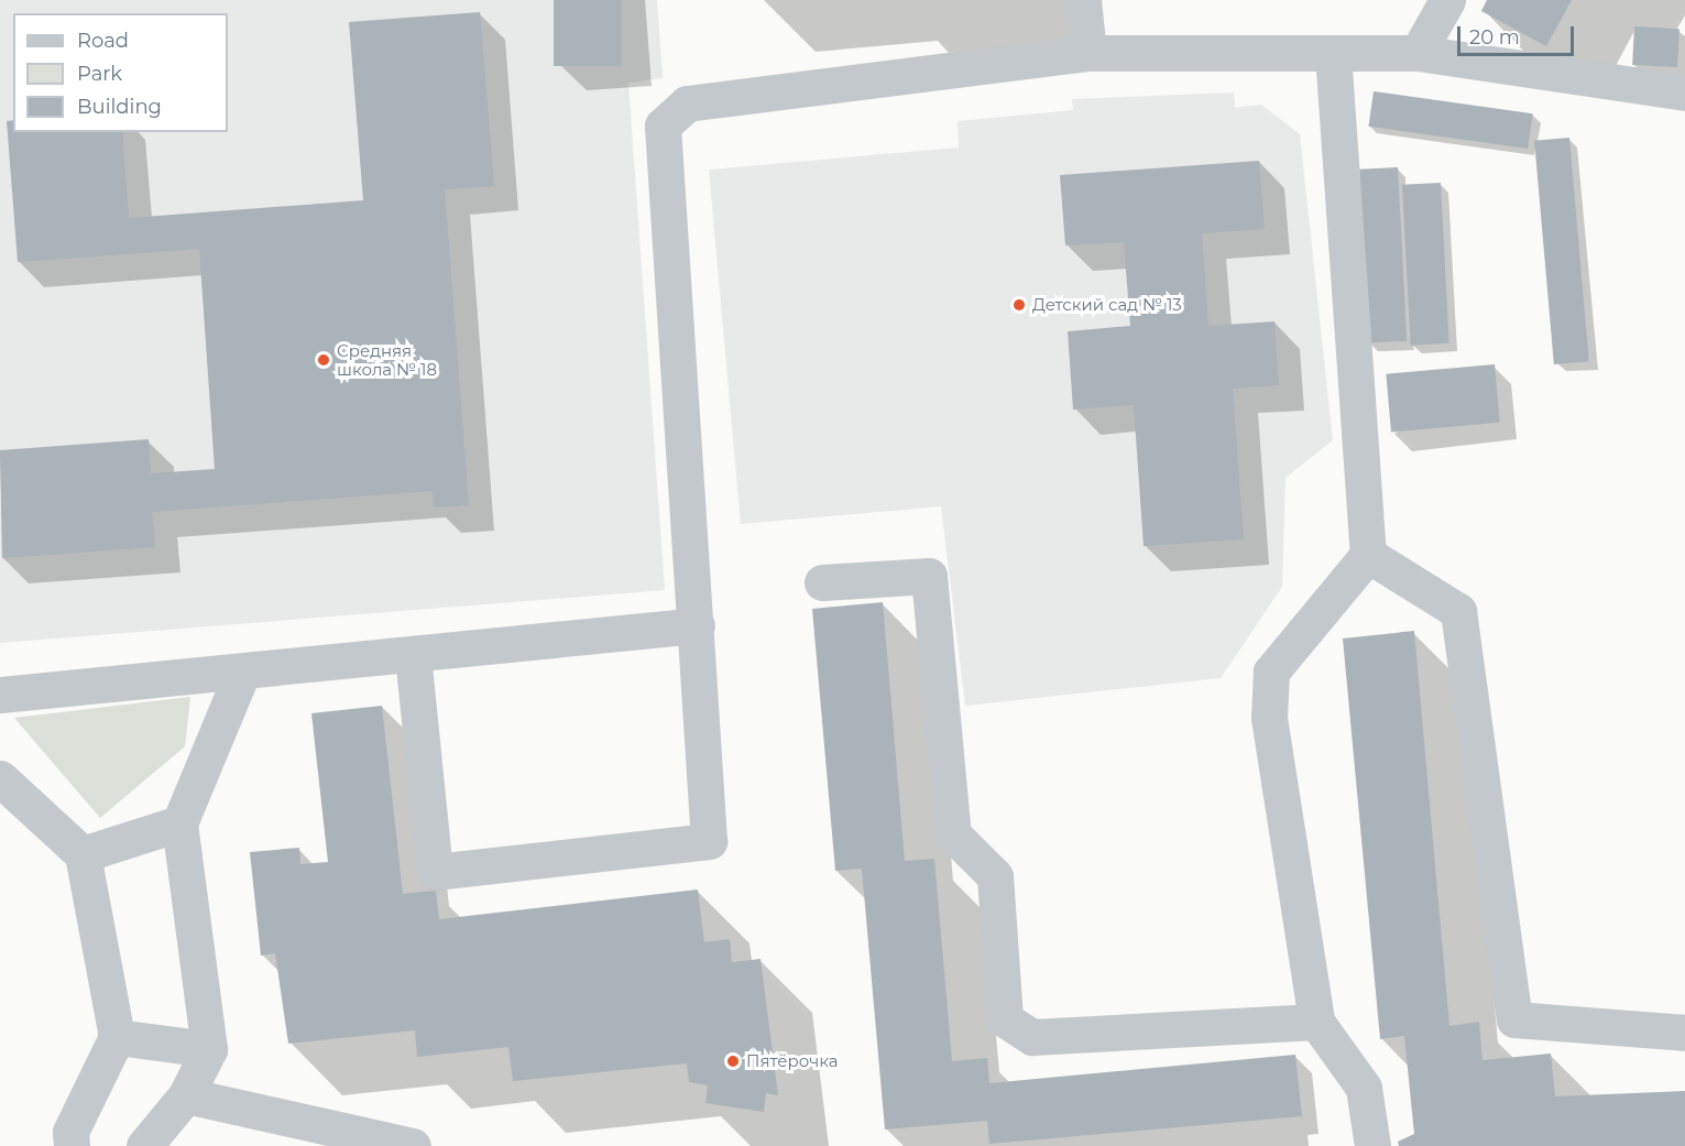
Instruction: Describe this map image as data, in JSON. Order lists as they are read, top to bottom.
{
  "places": ["Детский сад № 13", "Средняя школа № 18", "Пятёрочка"],
  "legend": ["Road", "Park", "Building"],
  "scale_bar": "20 m"
}
